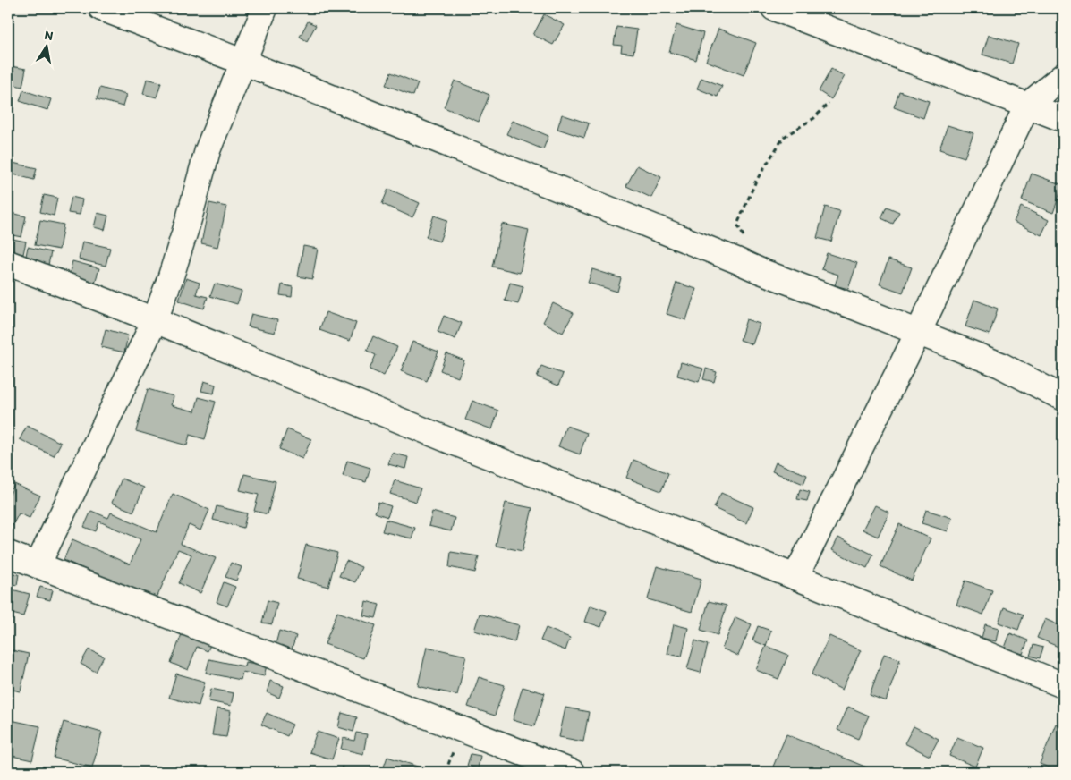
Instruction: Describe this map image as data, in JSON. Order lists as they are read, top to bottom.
{
  "north": "top"
}
